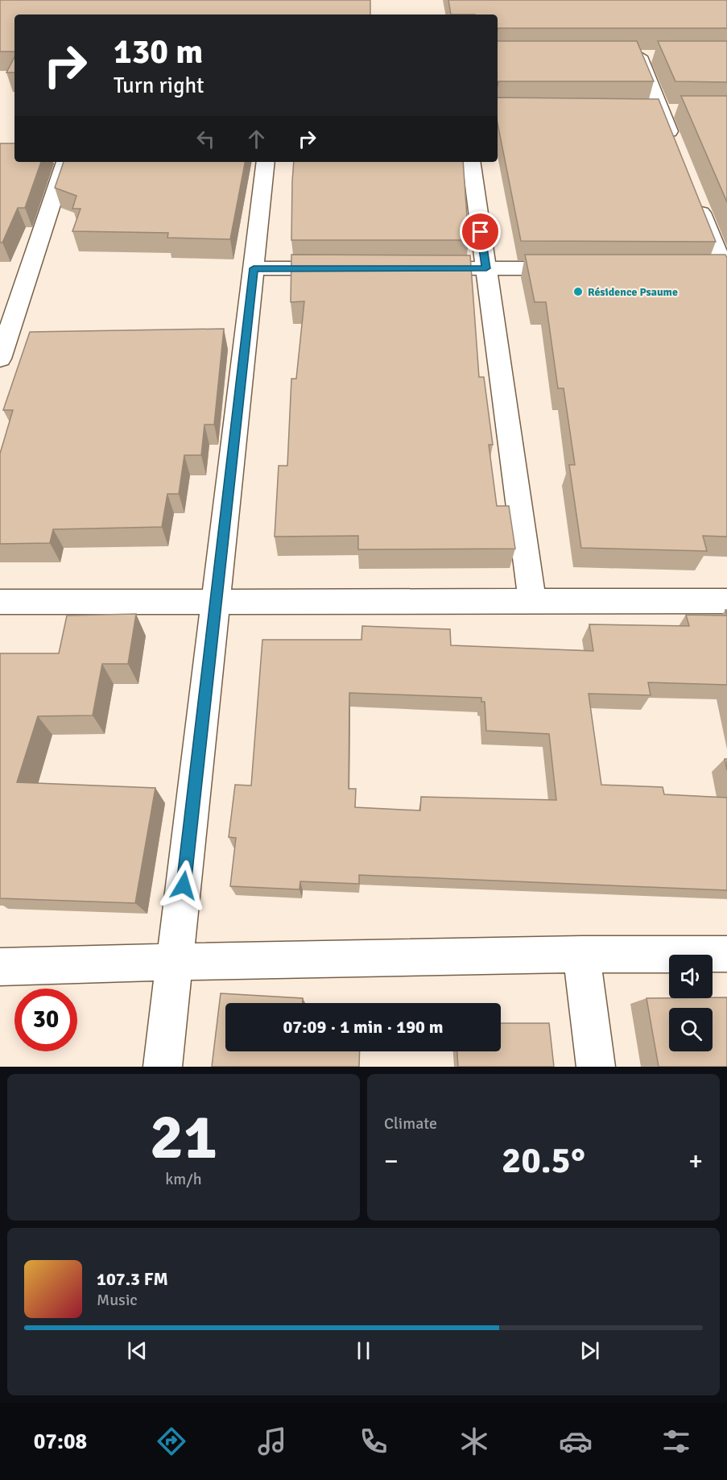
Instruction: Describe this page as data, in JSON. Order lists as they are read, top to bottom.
{
  "places": ["Résidence Psaume"],
  "page": {
    "turn": ["130 m", "Turn right"],
    "limit": "30",
    "trip": "07:09 · 1 min · 190 m",
    "tile": [
      ["21", "km/h"],
      "Climate"
    ],
    "heat": ["−", "20.5°", "+"],
    "song": ["107.3 FM", "Music"],
    "tabs": "07:08"
  }
}
